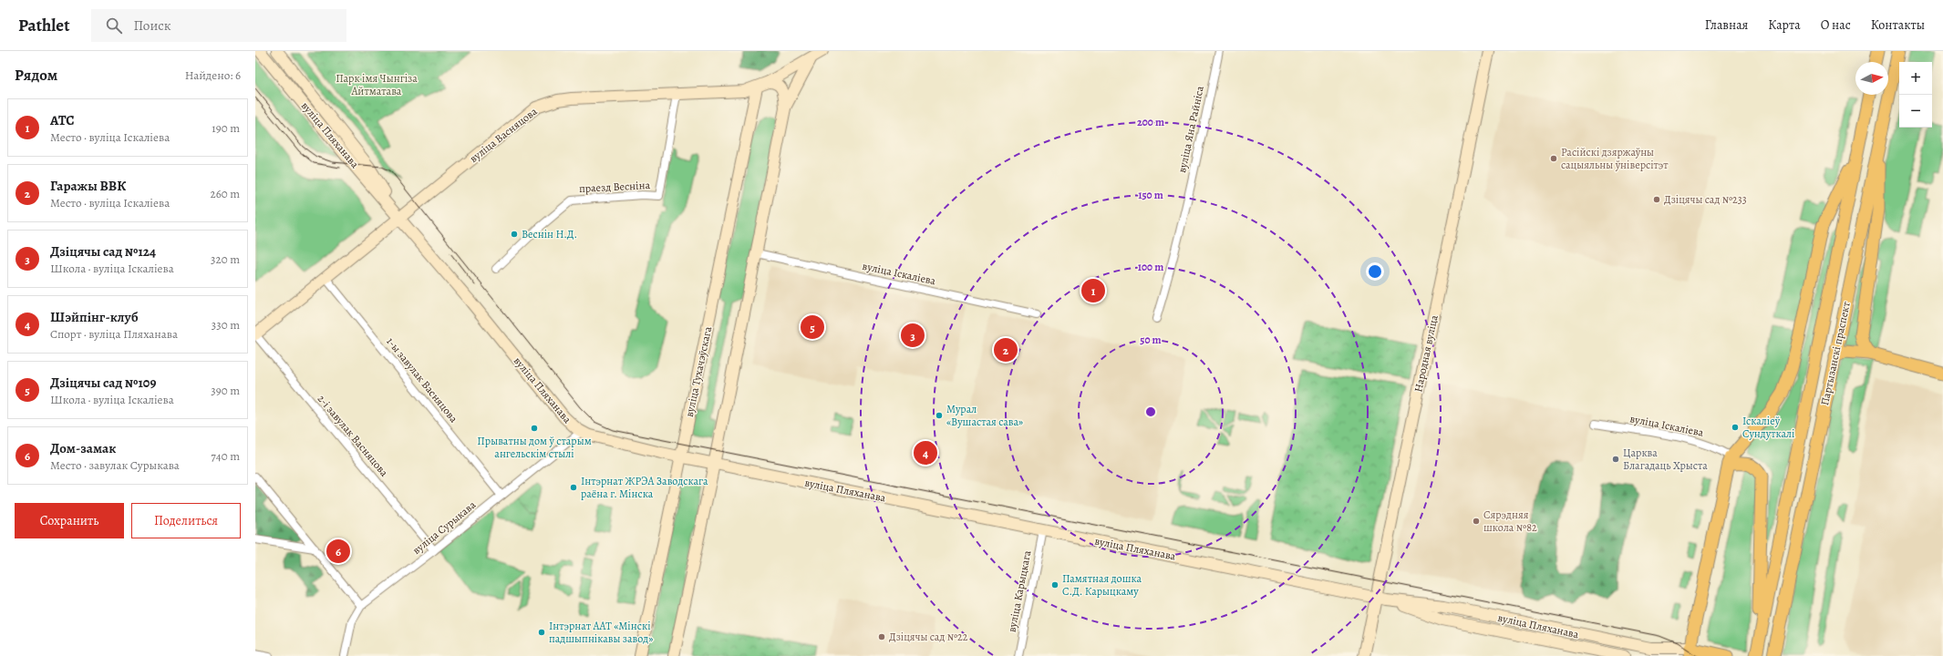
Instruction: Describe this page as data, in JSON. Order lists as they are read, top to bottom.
{
  "streets": {
    "main road": [
      "вуліца Пляханава",
      "вуліца Васняцова",
      "Народная вуліца",
      "Партызанскі праспект",
      "вуліца Тухачэўскага"
    ],
    "street": [
      "вуліца Яна Райніса",
      "праезд Весніна",
      "вуліца Іскаліева",
      "1-ы завулак Васняцова",
      "2-і завулак Васняцова",
      "вуліца Сурыкава",
      "вуліца Карыцкага"
    ]
  },
  "crossings": [
    ["вуліца Пляханава", "вуліца Васняцова"],
    ["вуліца Пляханава", "Народная вуліца"],
    ["вуліца Пляханава", "вуліца Тухачэўскага"],
    ["вуліца Пляханава", "вуліца Сурыкава"],
    ["вуліца Пляханава", "вуліца Карыцкага"],
    ["вуліца Васняцова", "праезд Весніна"],
    ["вуліца Васняцова", "вуліца Тухачэўскага"],
    ["вуліца Васняцова", "1-ы завулак Васняцова"],
    ["вуліца Васняцова", "2-і завулак Васняцова"],
    ["1-ы завулак Васняцова", "вуліца Сурыкава"],
    ["2-і завулак Васняцова", "вуліца Сурыкава"]
  ],
  "parks": ["Парк імя Чынгіза Айтматава"],
  "places": [
    "Расійскі дзяржаўны сацыяльны ўніверсітэт",
    "Дзіцячы сад №233",
    "Веснін Н.Д.",
    "Мурал «Вушастая сава»",
    "Іскаліеў Сундуткалі",
    "Прыватны дом ў старым ангельскім стылі",
    "Царква Благадаць Хрыста",
    "Інтэрнат ЖРЭА Заводскага раёна г. Мінска",
    "Сярэдняя школа №82",
    "Памятная дошка С.Д. Карыцкаму",
    "Інтэрнат ААТ «Мінскі падшыпнікавы завод»",
    "Дзіцячы сад №22"
  ],
  "north": "right",
  "page": {
    "header": "Pathlet",
    "search": "Поиск",
    "nav": [
      "Главная",
      "Карта",
      "О нас",
      "Контакты"
    ],
    "heading": ["Рядом", "Найдено: 6"],
    "map_buttons": ["+", "−"],
    "list": [
      {
        "mark": "1",
        "name": "АТС",
        "note": "Место · вуліца Іскаліева",
        "value": "190 m"
      },
      {
        "mark": "2",
        "name": "Гаражы ВВК",
        "note": "Место · вуліца Іскаліева",
        "value": "260 m"
      },
      {
        "mark": "3",
        "name": "Дзіцячы сад №124",
        "note": "Школа · вуліца Іскаліева",
        "value": "320 m"
      },
      {
        "mark": "4",
        "name": "Шэйпінг-клуб",
        "note": "Спорт · вуліца Пляханава",
        "value": "330 m"
      },
      {
        "mark": "5",
        "name": "Дзіцячы сад №109",
        "note": "Школа · вуліца Іскаліева",
        "value": "390 m"
      },
      {
        "mark": "6",
        "name": "Дом-замак",
        "note": "Место · завулак Сурыкава",
        "value": "740 m"
      }
    ],
    "pins": [
      "1",
      "5",
      "3",
      "2",
      "4",
      "6"
    ],
    "buttons": ["Сохранить", "Поделиться"]
  },
  "rings": [
    "200 m",
    "150 m",
    "100 m",
    "50 m"
  ]
}
